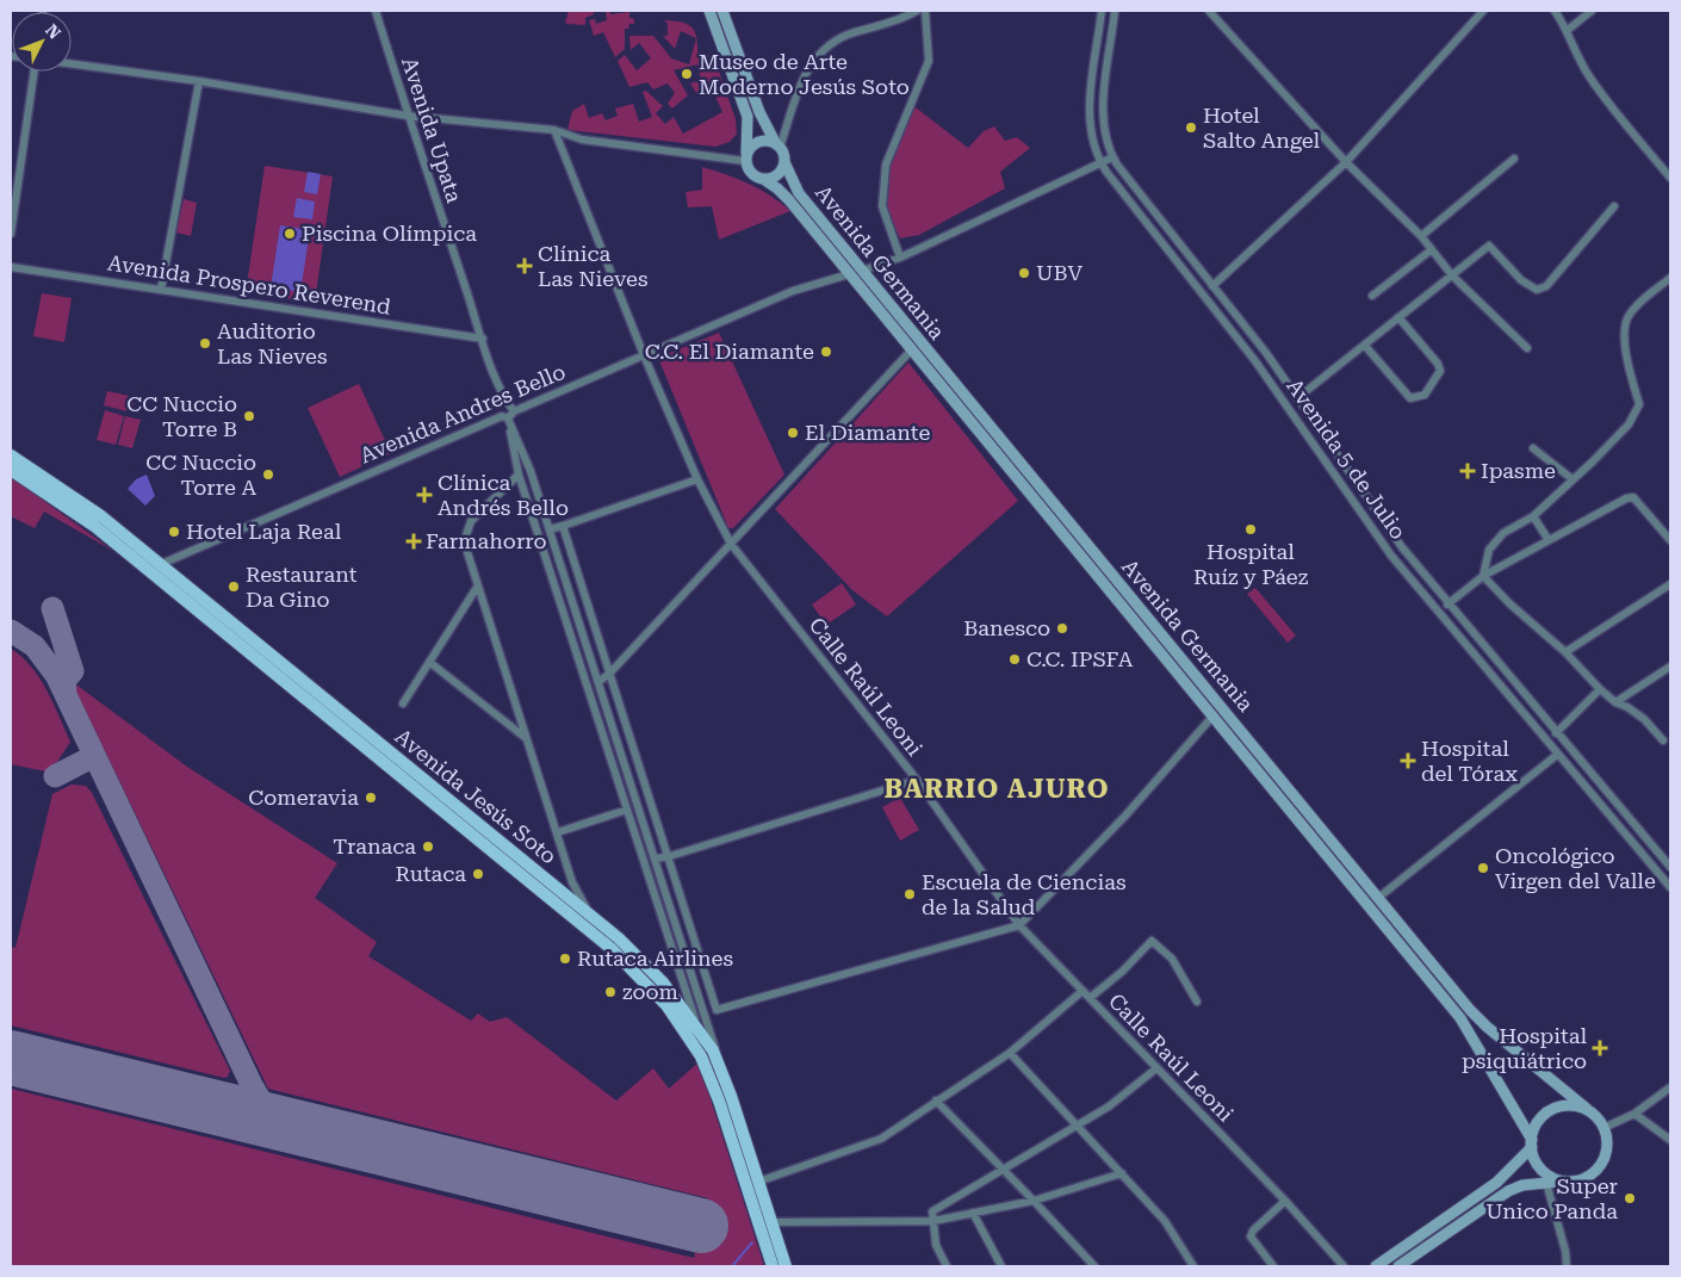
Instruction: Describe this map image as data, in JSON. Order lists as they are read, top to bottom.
{
  "streets": {
    "main road": ["Avenida Jesús Soto"],
    "street": [
      "Avenida Upata",
      "Avenida Germania",
      "Avenida Prospero Reverend",
      "Avenida Andres Bello",
      "Avenida 5 de Julio",
      "Calle Raúl Leoni"
    ]
  },
  "crossings": [
    ["Avenida Upata", "Avenida Prospero Reverend"],
    ["Avenida Upata", "Avenida Andres Bello"],
    ["Avenida Germania", "Avenida Andres Bello"],
    ["Avenida Andres Bello", "Calle Raúl Leoni"],
    ["Avenida Andres Bello", "Avenida Jesús Soto"]
  ],
  "districts": ["BARRIO AJURO"],
  "places": {
    "other": [
      "Museo de Arte Moderno Jesús Soto",
      "Hotel Salto Angel",
      "Piscina Olímpica",
      "UBV",
      "Auditorio Las Nieves",
      "C.C. El Diamante",
      "CC Nuccio Torre B",
      "El Diamante",
      "CC Nuccio Torre A",
      "Hospital Ruíz y Páez",
      "Hotel Laja Real",
      "Restaurant Da Gino",
      "Banesco",
      "C.C. IPSFA",
      "Comeravia",
      "Tranaca",
      "Oncológico Virgen del Valle",
      "Rutaca",
      "Escuela de Ciencias de la Salud",
      "Rutaca Airlines",
      "zoom",
      "Super Unico Panda"
    ],
    "health": [
      "Clínica Las Nieves",
      "Ipasme",
      "Clínica Andrés Bello",
      "Farmahorro",
      "Hospital del Tórax",
      "Hospital psiquiátrico"
    ]
  },
  "north": "top right"
}
